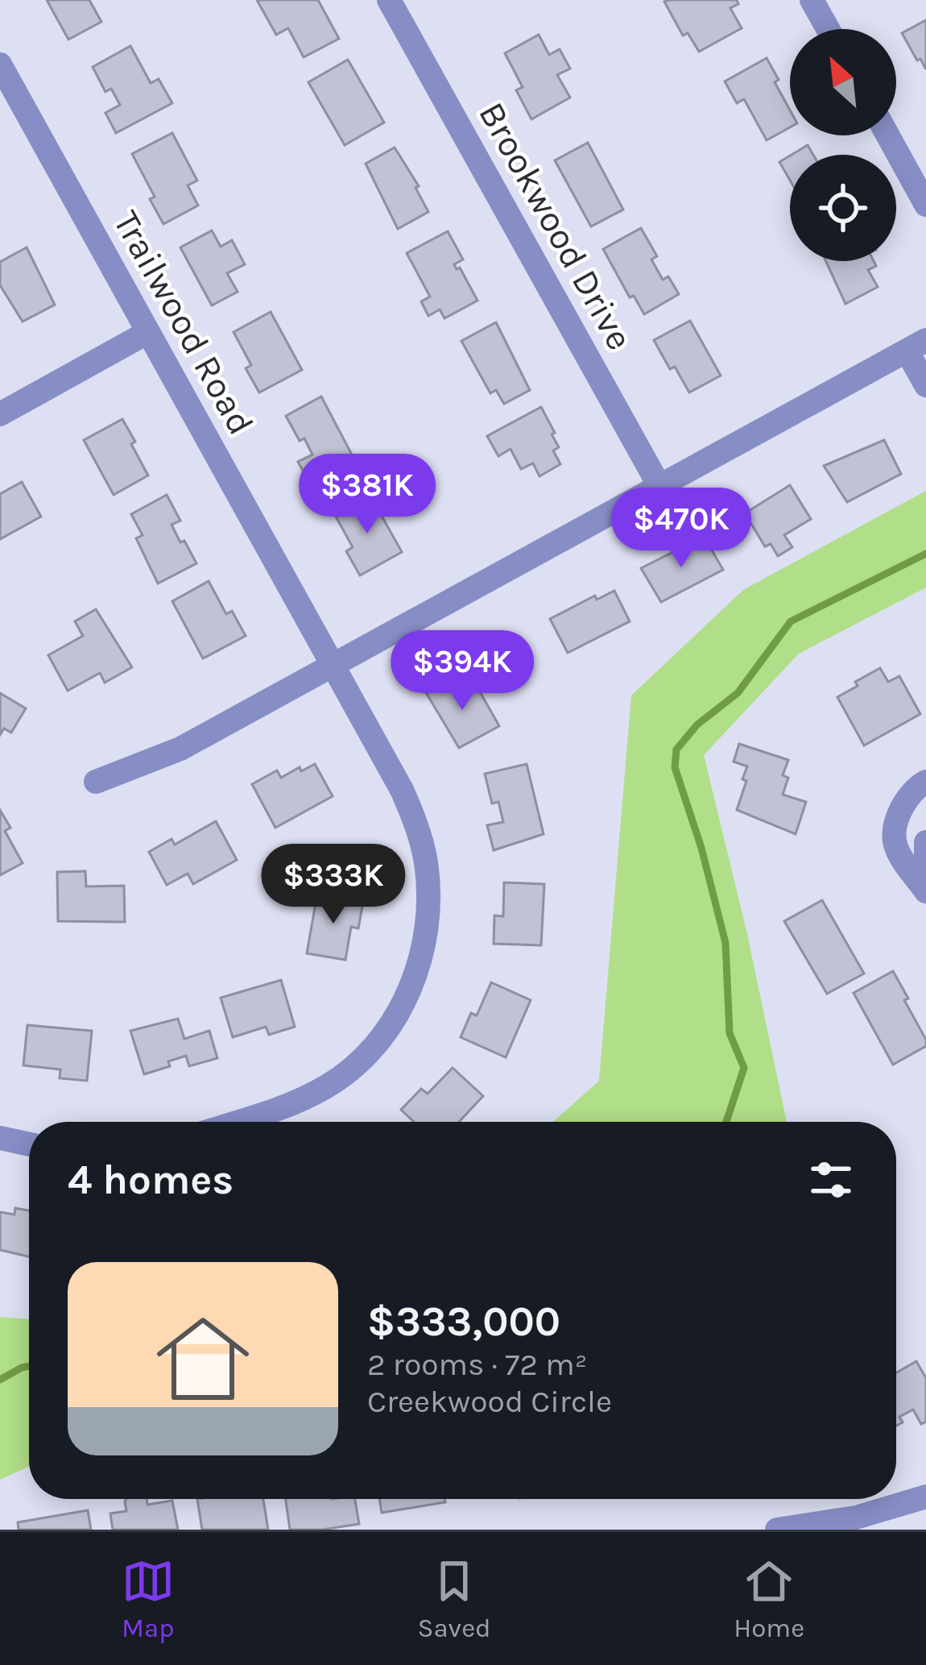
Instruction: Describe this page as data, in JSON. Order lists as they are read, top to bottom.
{
  "streets": {
    "street": ["Brookwood Drive", "Trailwood Road"]
  },
  "north": "top left",
  "page": {
    "price": [
      "$381K",
      "$470K",
      "$394K",
      "$333K"
    ],
    "heading": "4 homes",
    "list": [
      {
        "name": "$333,000",
        "note": "2 rooms · 72 m² · Creekwood Circle"
      }
    ],
    "tabs": ["Map", "Saved", "Home"]
  }
}
